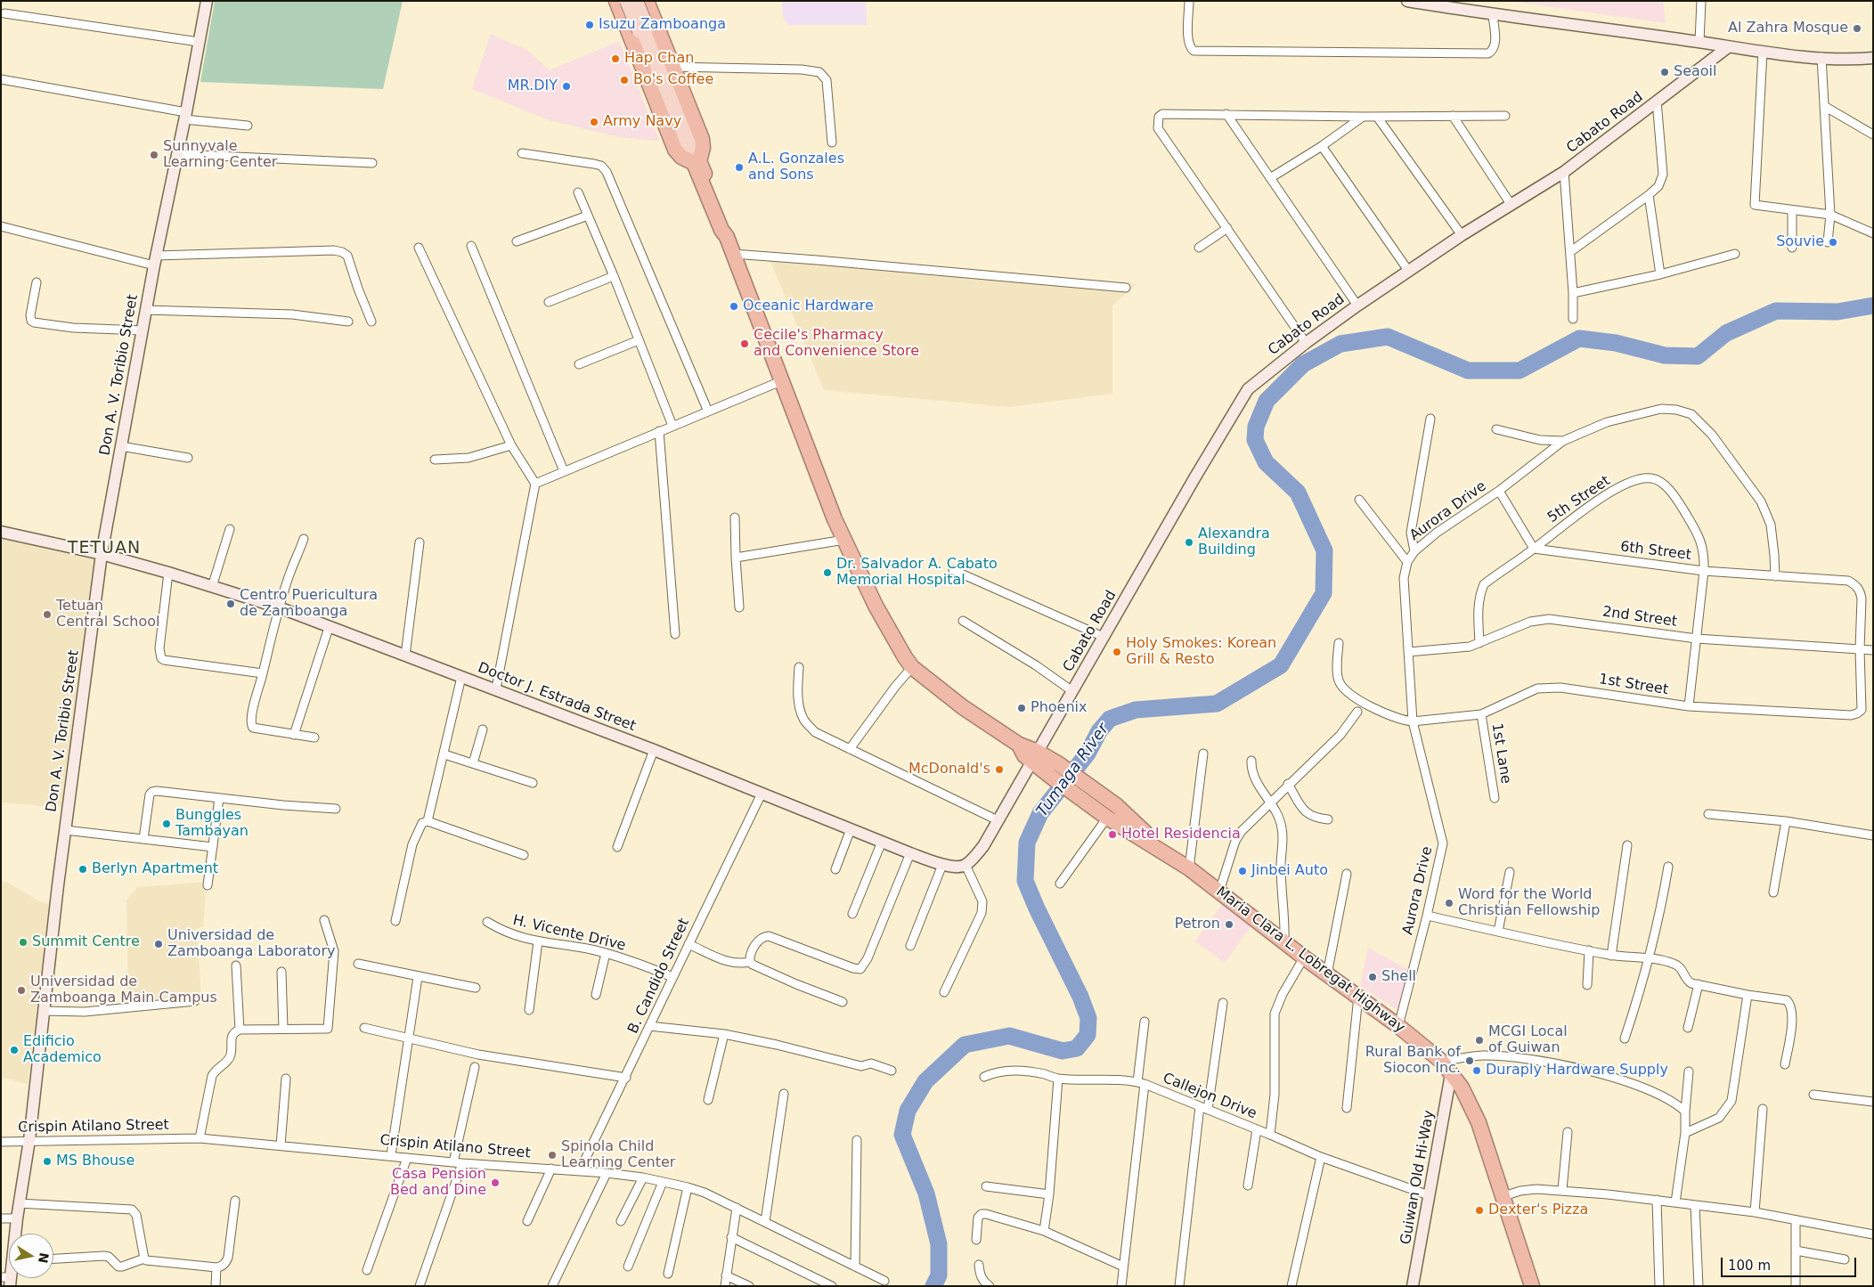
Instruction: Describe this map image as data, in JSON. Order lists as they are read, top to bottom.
{
  "streets": {
    "highway": ["Maria Clara L. Lobregat Highway"],
    "street": [
      "Cabato Road",
      "Don A. V. Toribio Street",
      "5th Street",
      "Aurora Drive",
      "6th Street",
      "2nd Street",
      "1st Street",
      "Doctor J. Estrada Street",
      "1st Lane",
      "H. Vicente Drive",
      "B. Candido Street",
      "Callejon Drive",
      "Crispin Atilano Street",
      "Guiwan Old Hi-Way"
    ]
  },
  "crossings": [
    ["Cabato Road", "Maria Clara L. Lobregat Highway"],
    ["Don A. V. Toribio Street", "Doctor J. Estrada Street"],
    ["Don A. V. Toribio Street", "Crispin Atilano Street"],
    ["5th Street", "6th Street"],
    ["5th Street", "2nd Street"],
    ["Aurora Drive", "6th Street"],
    ["Aurora Drive", "2nd Street"],
    ["Aurora Drive", "1st Street"],
    ["Aurora Drive", "Maria Clara L. Lobregat Highway"],
    ["6th Street", "2nd Street"],
    ["6th Street", "1st Street"],
    ["2nd Street", "1st Street"],
    ["1st Street", "1st Lane"],
    ["Doctor J. Estrada Street", "B. Candido Street"],
    ["H. Vicente Drive", "B. Candido Street"],
    ["Maria Clara L. Lobregat Highway", "Guiwan Old Hi-Way"],
    ["B. Candido Street", "Crispin Atilano Street"],
    ["Callejon Drive", "Guiwan Old Hi-Way"]
  ],
  "districts": ["TETUAN"],
  "water": ["Tumaga River"],
  "places": [
    "Isuzu Zamboanga",
    "Al Zahra Mosque",
    "Hap Chan",
    "Seaoil",
    "Bo's Coffee",
    "MR.DIY",
    "Army Navy",
    "Sunnyvale Learning Center",
    "A.L. Gonzales and Sons",
    "Souvie",
    "Oceanic Hardware",
    "Cecile's Pharmacy and Convenience Store",
    "Alexandra Building",
    "Dr. Salvador A. Cabato Memorial Hospital",
    "Centro Puericultura de Zamboanga",
    "Tetuan Central School",
    "Holy Smokes: Korean Grill & Resto",
    "Phoenix",
    "McDonald's",
    "Bunggles Tambayan",
    "Hotel Residencia",
    "Berlyn Apartment",
    "Jinbei Auto",
    "Word for the World Christian Fellowship",
    "Petron",
    "Summit Centre",
    "Universidad de Zamboanga Laboratory",
    "Shell",
    "Universidad de Zamboanga Main Campus",
    "MCGI Local of Guiwan",
    "Edificio Academico",
    "Rural Bank of Siocon Inc.",
    "Duraply Hardware Supply",
    "Spinola Child Learning Center",
    "MS Bhouse",
    "Casa Pension Bed and Dine",
    "Dexter's Pizza"
  ],
  "scale_bar": "100 m",
  "north": "right"
}
